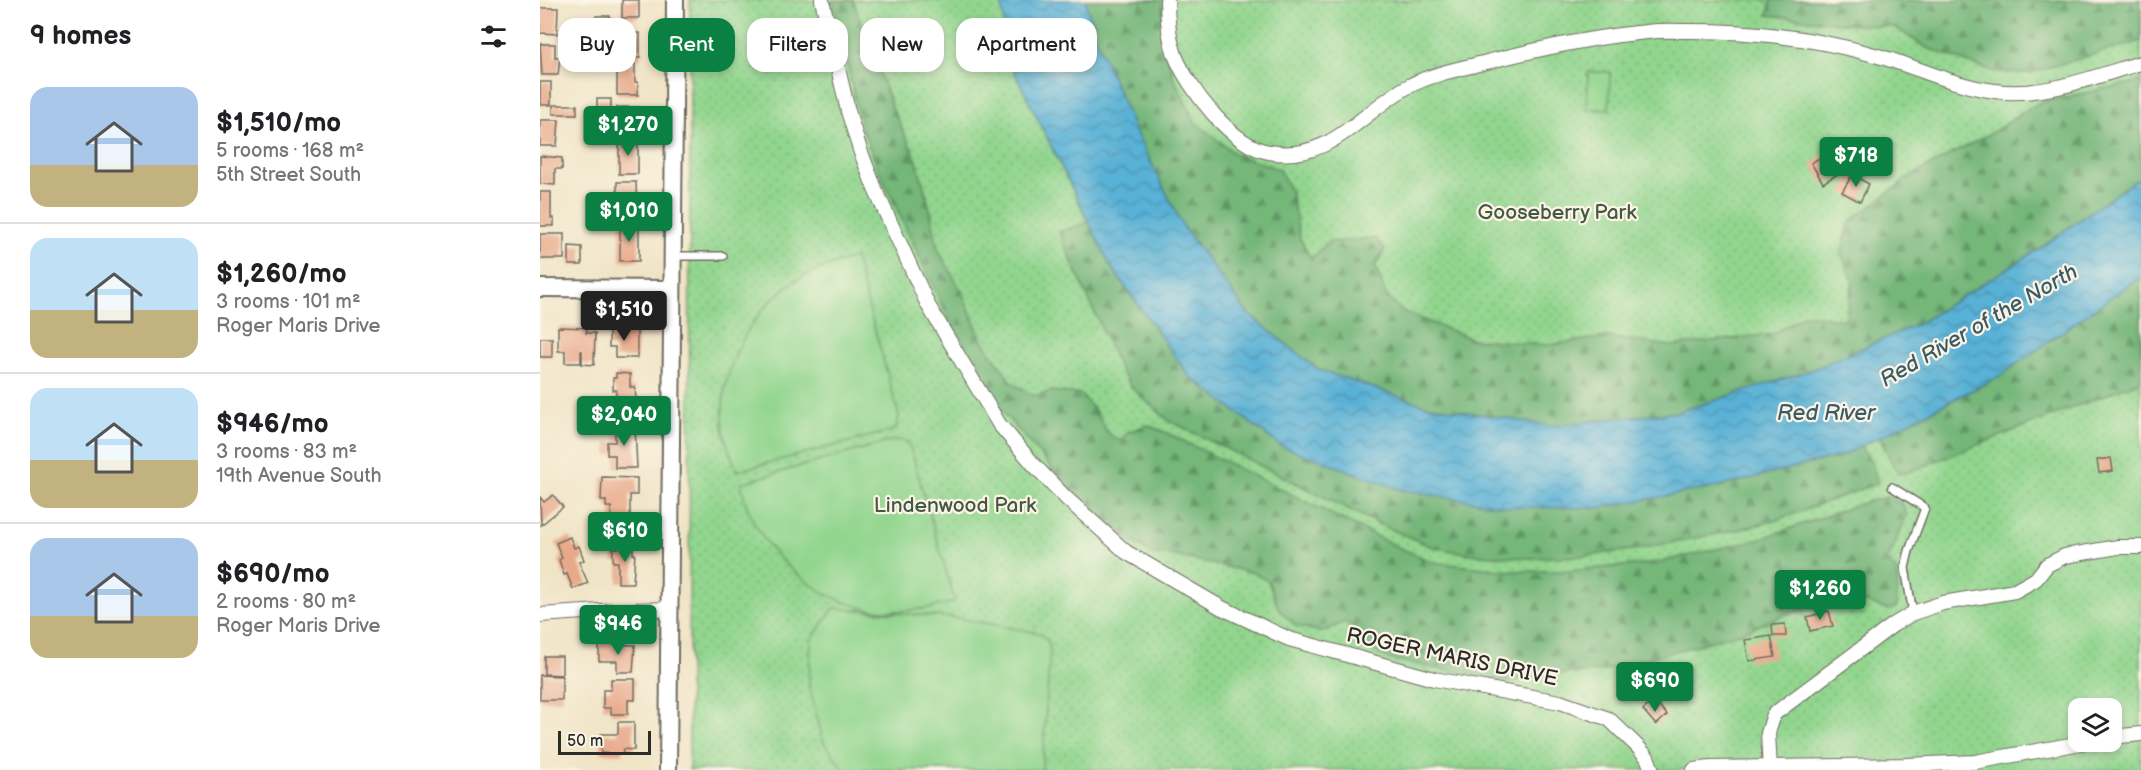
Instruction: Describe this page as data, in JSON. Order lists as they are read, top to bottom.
{
  "streets": {
    "street": ["ROGER MARIS DRIVE"]
  },
  "water": ["Red River of the North", "Red River"],
  "parks": ["Gooseberry Park", "Lindenwood Park"],
  "scale_bar": "50 m",
  "page": {
    "heading": "9 homes",
    "chip": [
      "Buy",
      "Rent",
      "Filters",
      "New",
      "Apartment"
    ],
    "list": [
      {
        "name": "$1,510/mo",
        "note": "5 rooms · 168 m² · 5th Street South"
      },
      {
        "name": "$1,260/mo",
        "note": "3 rooms · 101 m² · Roger Maris Drive"
      },
      {
        "name": "$946/mo",
        "note": "3 rooms · 83 m² · 19th Avenue South"
      },
      {
        "name": "$690/mo",
        "note": "2 rooms · 80 m² · Roger Maris Drive"
      }
    ],
    "price": [
      "$1,270",
      "$718",
      "$1,010",
      "$1,510",
      "$2,040",
      "$610",
      "$1,260",
      "$946",
      "$690"
    ],
    "scale": "50 m"
  }
}
